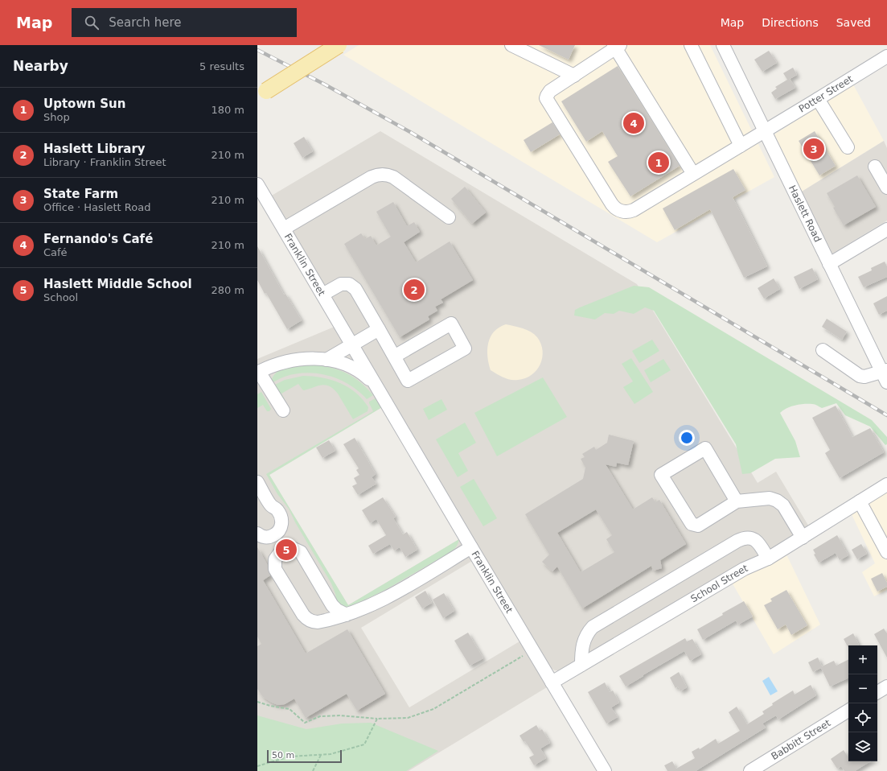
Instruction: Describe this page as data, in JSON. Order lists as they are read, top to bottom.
{
  "streets": {
    "street": [
      "Potter Street",
      "Haslett Road",
      "Franklin Street",
      "School Street",
      "Babbitt Street"
    ]
  },
  "crossings": [
    ["Potter Street", "Haslett Road"],
    ["Franklin Street", "School Street"]
  ],
  "scale_bar": "50 m",
  "page": {
    "header": "Map",
    "search": "Search here",
    "nav": ["Map", "Directions", "Saved"],
    "heading": ["Nearby", "5 results"],
    "list": [
      {
        "mark": "1",
        "name": "Uptown Sun",
        "note": "Shop",
        "value": "180 m"
      },
      {
        "mark": "2",
        "name": "Haslett Library",
        "note": "Library · Franklin Street",
        "value": "210 m"
      },
      {
        "mark": "3",
        "name": "State Farm",
        "note": "Office · Haslett Road",
        "value": "210 m"
      },
      {
        "mark": "4",
        "name": "Fernando's Café",
        "note": "Café",
        "value": "210 m"
      },
      {
        "mark": "5",
        "name": "Haslett Middle School",
        "note": "School",
        "value": "280 m"
      }
    ],
    "pins": [
      "4",
      "3",
      "1",
      "2",
      "5"
    ],
    "map_buttons": ["+", "−"],
    "scale": "50 m"
  }
}
